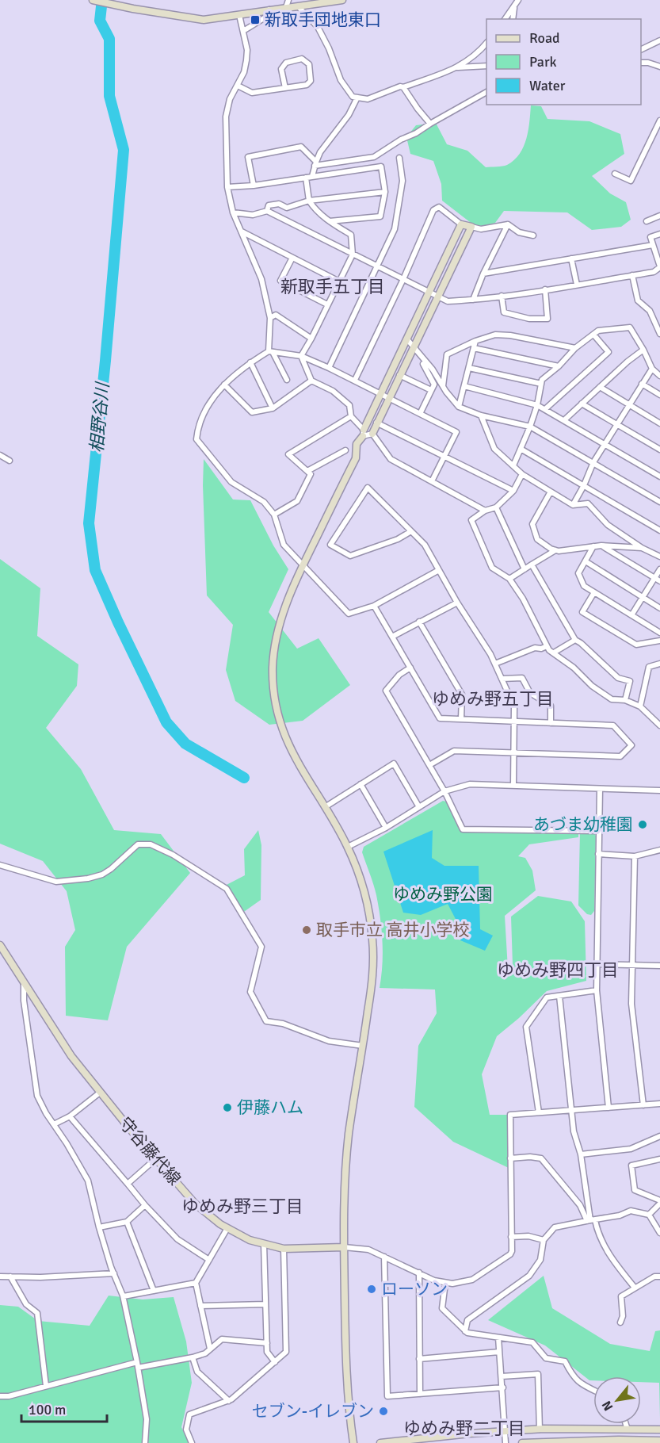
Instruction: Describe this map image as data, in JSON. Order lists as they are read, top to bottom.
{
  "streets": {
    "street": ["守谷藤代線"]
  },
  "districts": [
    "新取手五丁目",
    "ゆめみ野五丁目",
    "ゆめみ野四丁目",
    "ゆめみ野三丁目",
    "ゆめみ野二丁目"
  ],
  "water": ["相野谷川"],
  "parks": ["ゆめみ野公園"],
  "places": {
    "transit": ["新取手団地東口"],
    "other": [
      "あづま幼稚園",
      "取手市立 高井小学校",
      "伊藤ハム",
      "ローソン",
      "セブン-イレブン"
    ]
  },
  "legend": ["Road", "Park", "Water"],
  "scale_bar": "100 m",
  "north": "bottom left"
}
